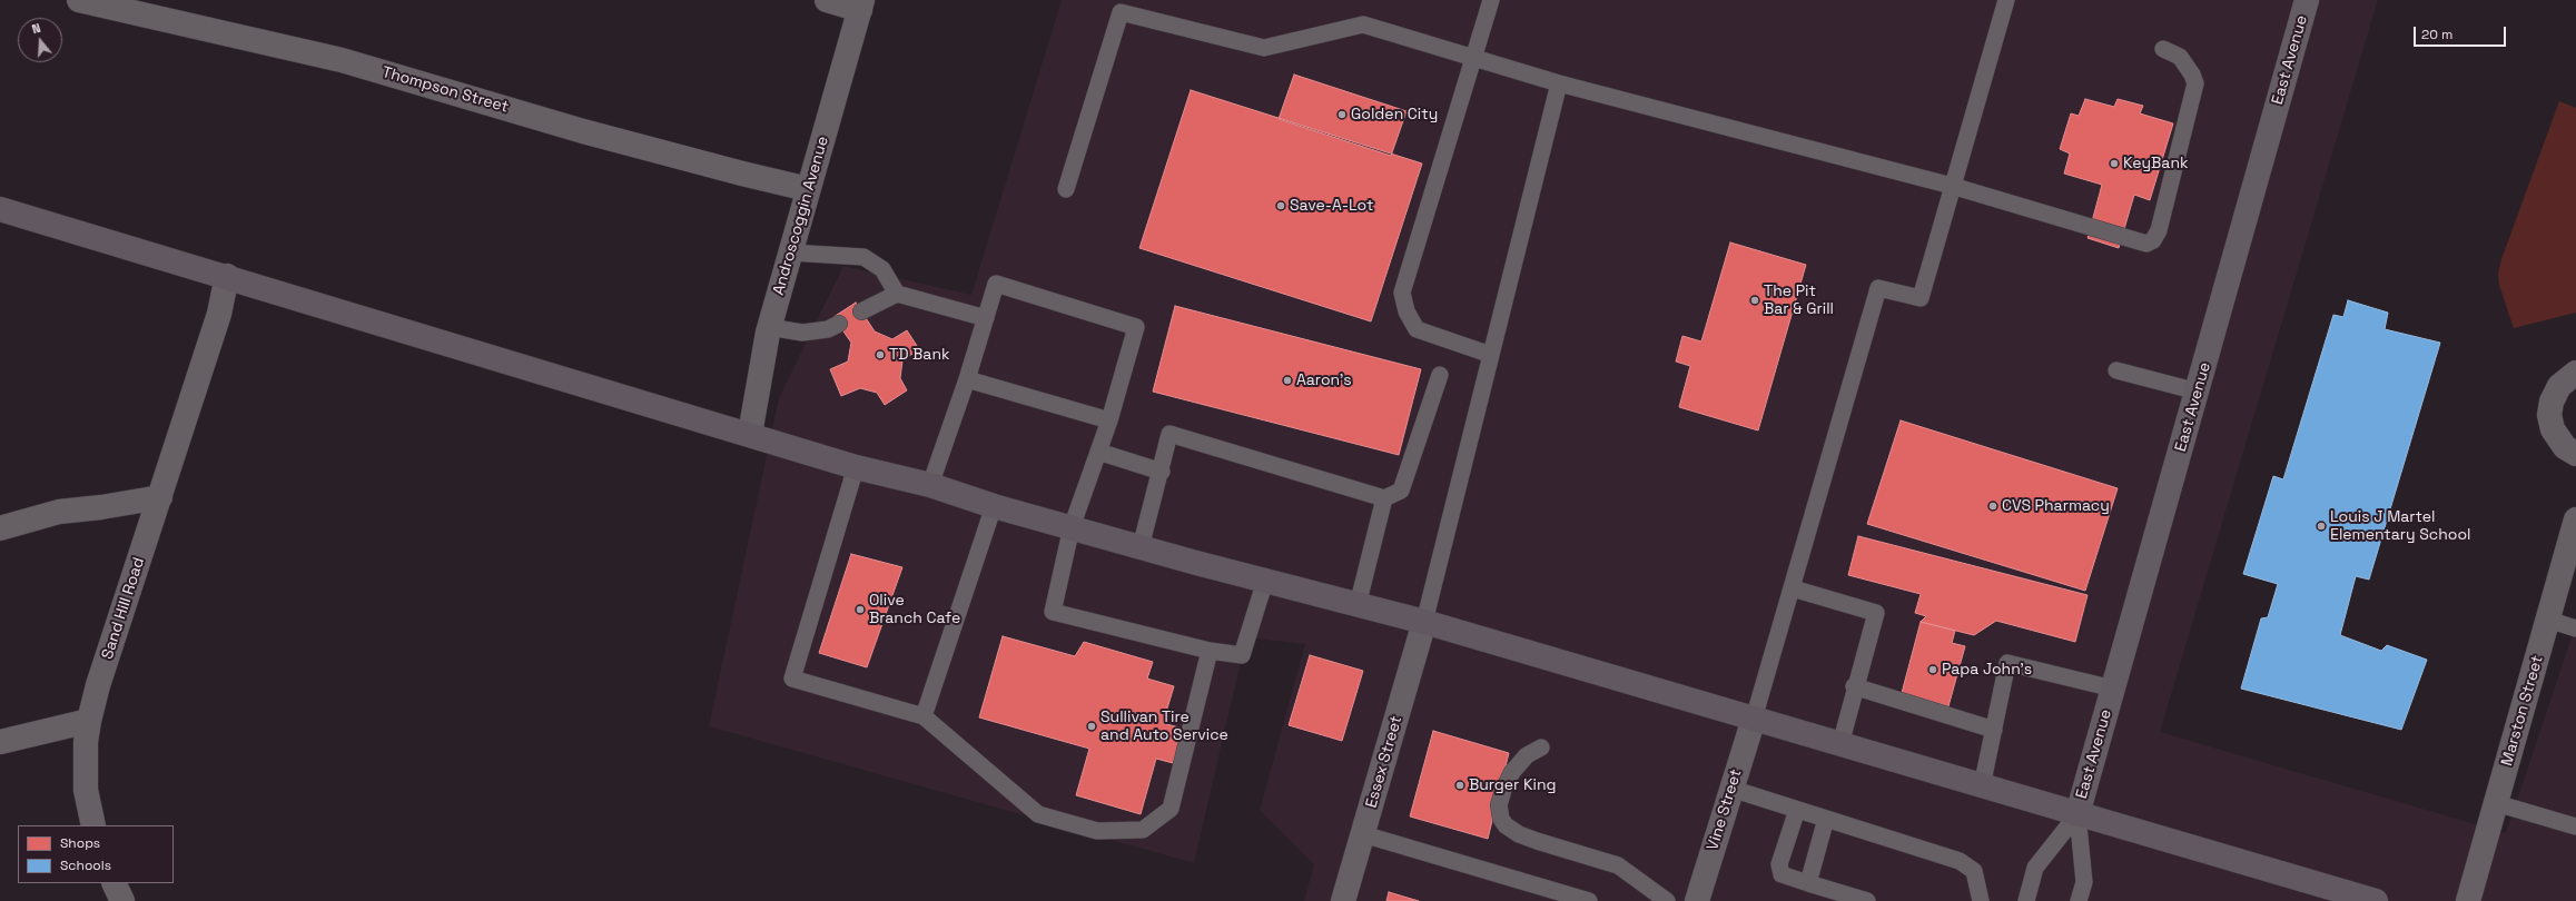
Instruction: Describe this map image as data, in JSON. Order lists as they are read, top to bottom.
{
  "streets": {
    "main road": ["East Avenue"],
    "street": [
      "Thompson Street",
      "Androscoggin Avenue",
      "Sand Hill Road",
      "Marston Street",
      "Essex Street",
      "Vine Street"
    ]
  },
  "crossings": [
    ["Thompson Street", "Androscoggin Avenue"]
  ],
  "places": [
    "Golden City",
    "KeyBank",
    "Save-A-Lot",
    "The Pit Bar & Grill",
    "TD Bank",
    "Aaron's",
    "CVS Pharmacy",
    "Louis J Martel Elementary School",
    "Olive Branch Cafe",
    "Papa John's",
    "Sullivan Tire and Auto Service",
    "Burger King"
  ],
  "legend": ["Shops", "Schools"],
  "scale_bar": "20 m",
  "north": "top"
}
